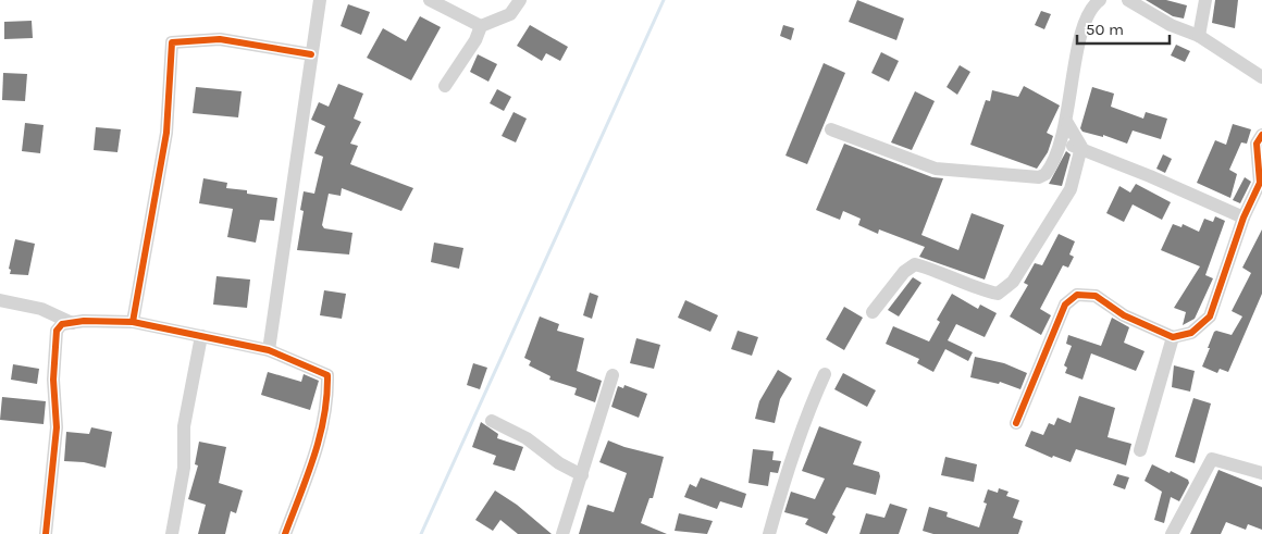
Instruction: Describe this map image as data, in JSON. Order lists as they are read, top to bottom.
{
  "scale_bar": "50 m"
}
